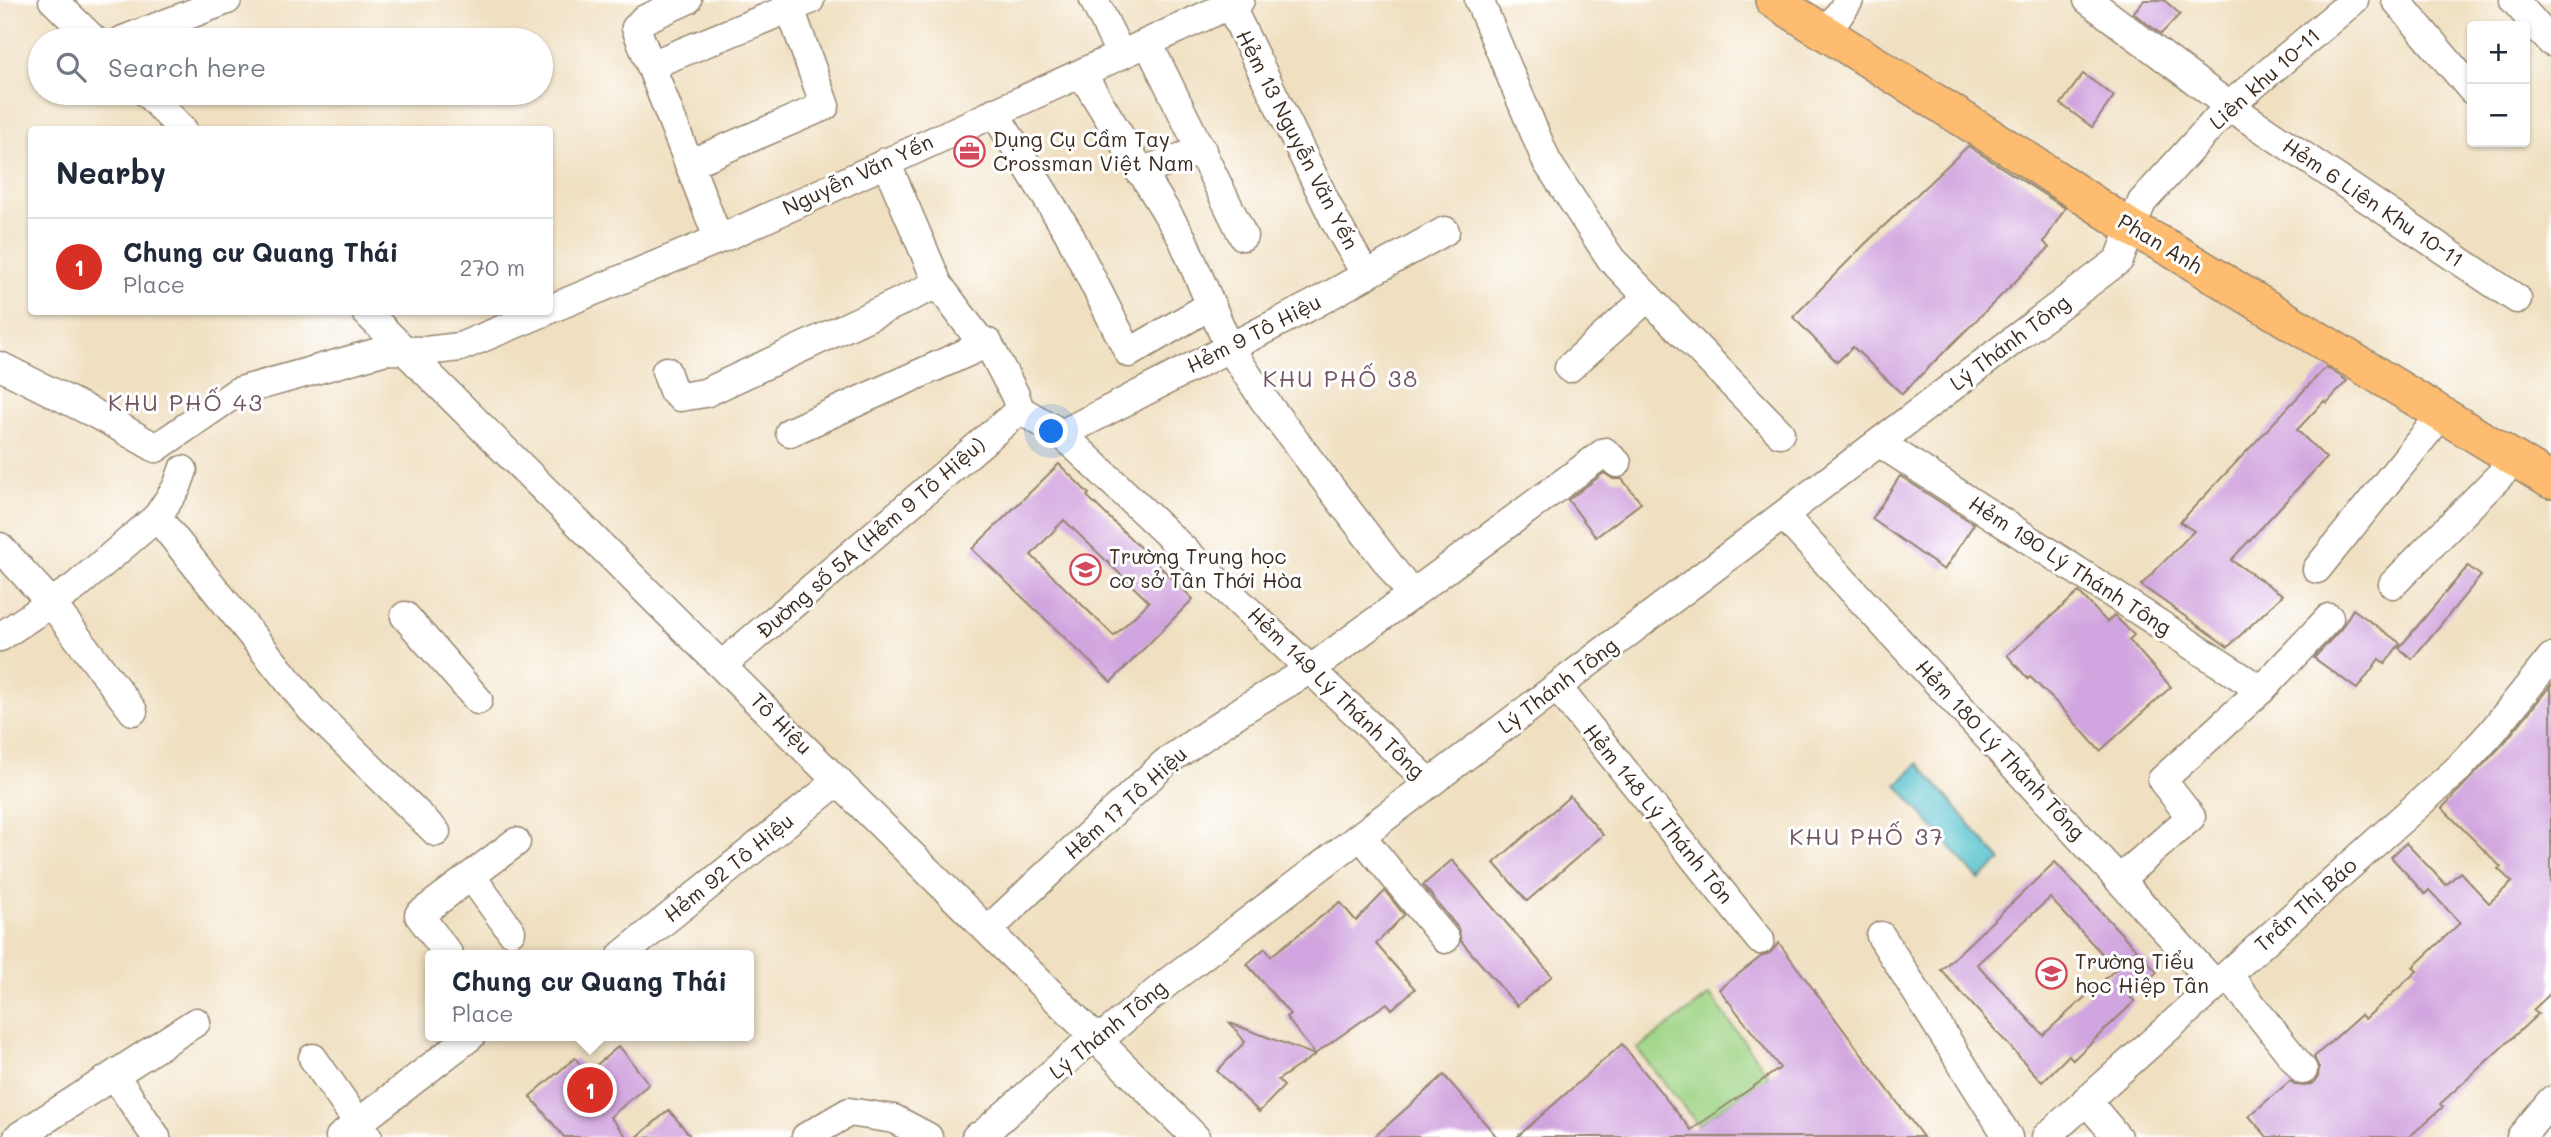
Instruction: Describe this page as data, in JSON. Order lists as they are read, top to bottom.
{
  "streets": {
    "main road": ["Phan Anh"],
    "street": [
      "Liên khu 10-11",
      "Hẻm 13 Nguyễn Văn Yến",
      "Nguyễn Văn Yến",
      "Hẻm 6 Liên Khu 10-11",
      "Hẻm 9 Tô Hiệu",
      "Lý Thánh Tông",
      "Đường số 5A (Hẻm 9 Tô Hiệu)",
      "Hẻm 190 Lý Thánh Tông",
      "Hẻm 149 Lý Thánh Tông",
      "Tô Hiệu",
      "Hẻm 180 Lý Thánh Tông",
      "Hẻm 17 Tô Hiệu",
      "Hẻm 148 Lý Thánh Tôn",
      "Hẻm 92 Tô Hiệu",
      "Trần Thị Báo"
    ]
  },
  "crossings": [
    ["Liên khu 10-11", "Hẻm 6 Liên Khu 10-11"],
    ["Liên khu 10-11", "Phan Anh"],
    ["Liên khu 10-11", "Lý Thánh Tông"],
    ["Hẻm 13 Nguyễn Văn Yến", "Nguyễn Văn Yến"],
    ["Hẻm 13 Nguyễn Văn Yến", "Hẻm 9 Tô Hiệu"],
    ["Phan Anh", "Lý Thánh Tông"],
    ["Hẻm 9 Tô Hiệu", "Hẻm 149 Lý Thánh Tông"],
    ["Lý Thánh Tông", "Hẻm 190 Lý Thánh Tông"],
    ["Lý Thánh Tông", "Hẻm 149 Lý Thánh Tông"],
    ["Lý Thánh Tông", "Tô Hiệu"],
    ["Lý Thánh Tông", "Hẻm 180 Lý Thánh Tông"],
    ["Lý Thánh Tông", "Hẻm 148 Lý Thánh Tôn"],
    ["Đường số 5A (Hẻm 9 Tô Hiệu)", "Hẻm 149 Lý Thánh Tông"],
    ["Đường số 5A (Hẻm 9 Tô Hiệu)", "Tô Hiệu"],
    ["Hẻm 149 Lý Thánh Tông", "Hẻm 17 Tô Hiệu"],
    ["Tô Hiệu", "Hẻm 17 Tô Hiệu"],
    ["Tô Hiệu", "Hẻm 92 Tô Hiệu"],
    ["Hẻm 180 Lý Thánh Tông", "Trần Thị Báo"]
  ],
  "districts": ["KHU PHỐ 38", "KHU PHỐ 43", "KHU PHỐ 37"],
  "places": {
    "office": ["Dụng Cụ Cầm Tay Crossman Việt Nam"],
    "school or university": ["Trường Trung học cơ sở Tân Thới Hòa", "Trường Tiểu học Hiệp Tân"]
  },
  "page": {
    "map_buttons": ["+", "−"],
    "search": "Search here",
    "heading": "Nearby",
    "list": [
      {
        "mark": "1",
        "name": "Chung cư Quang Thái",
        "note": "Place",
        "value": "270 m"
      }
    ],
    "popup": ["Chung cư Quang Thái", "Place"],
    "pins": "1"
  }
}
